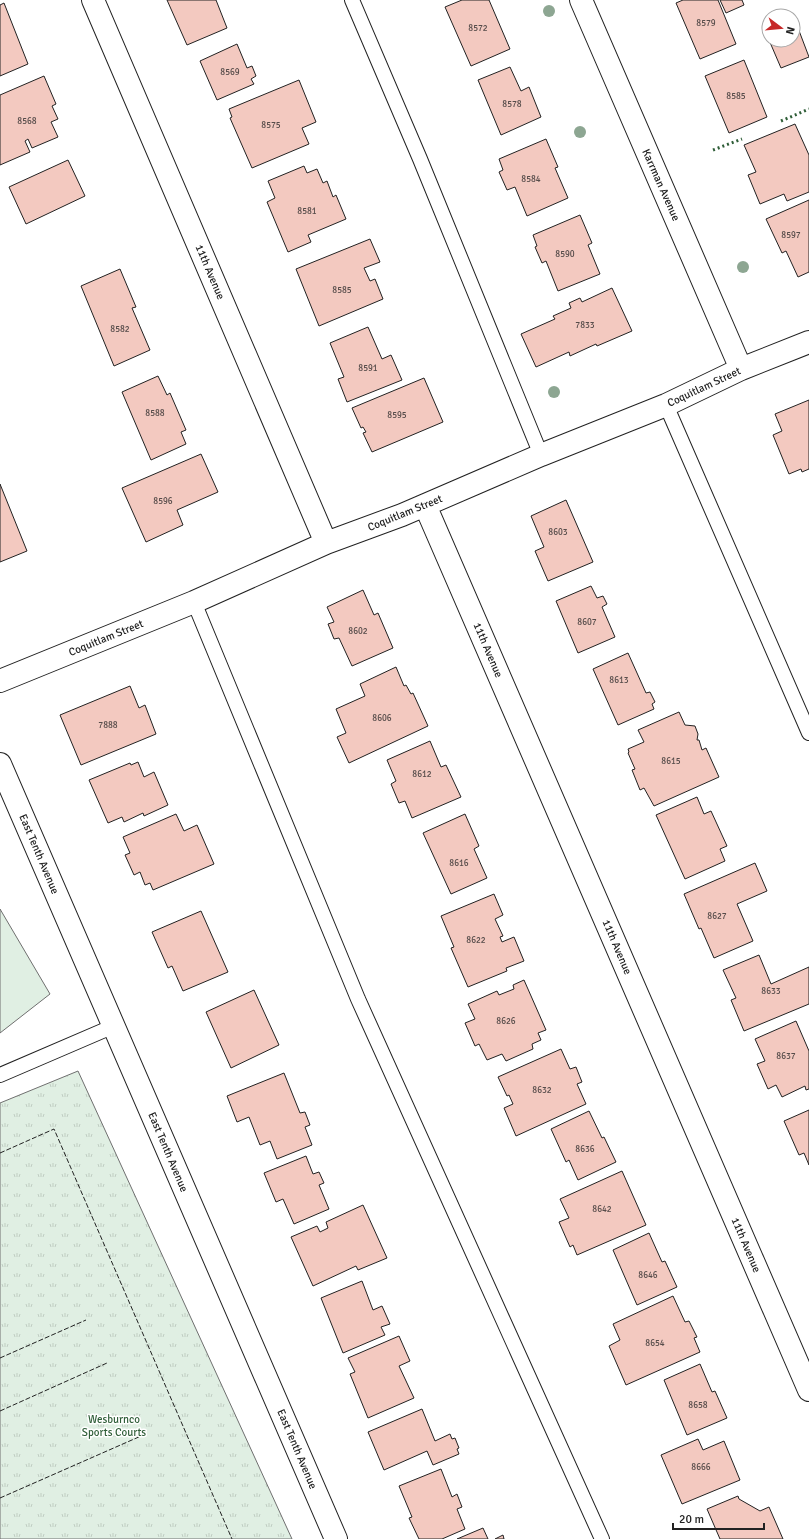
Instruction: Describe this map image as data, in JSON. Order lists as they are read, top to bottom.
{
  "streets": {
    "street": [
      "Karrman Avenue",
      "11th Avenue",
      "Coquitlam Street",
      "East Tenth Avenue"
    ]
  },
  "crossings": [
    ["Karrman Avenue", "Coquitlam Street"],
    ["11th Avenue", "Coquitlam Street"]
  ],
  "parks": ["Wesburnco Sports Courts"],
  "house_numbers": [
    "8579",
    "8572",
    "8569",
    "8585",
    "8578",
    "8568",
    "8575",
    "8584",
    "8581",
    "8597",
    "8590",
    "8585",
    "7833",
    "8582",
    "8591",
    "8588",
    "8595",
    "8596",
    "8603",
    "8607",
    "8602",
    "8613",
    "8606",
    "7888",
    "8615",
    "8612",
    "8616",
    "8627",
    "8622",
    "8633",
    "8626",
    "8637",
    "8632",
    "8636",
    "8642",
    "8646",
    "8654",
    "8658",
    "8666"
  ],
  "scale_bar": "20 m",
  "north": "right"
}
